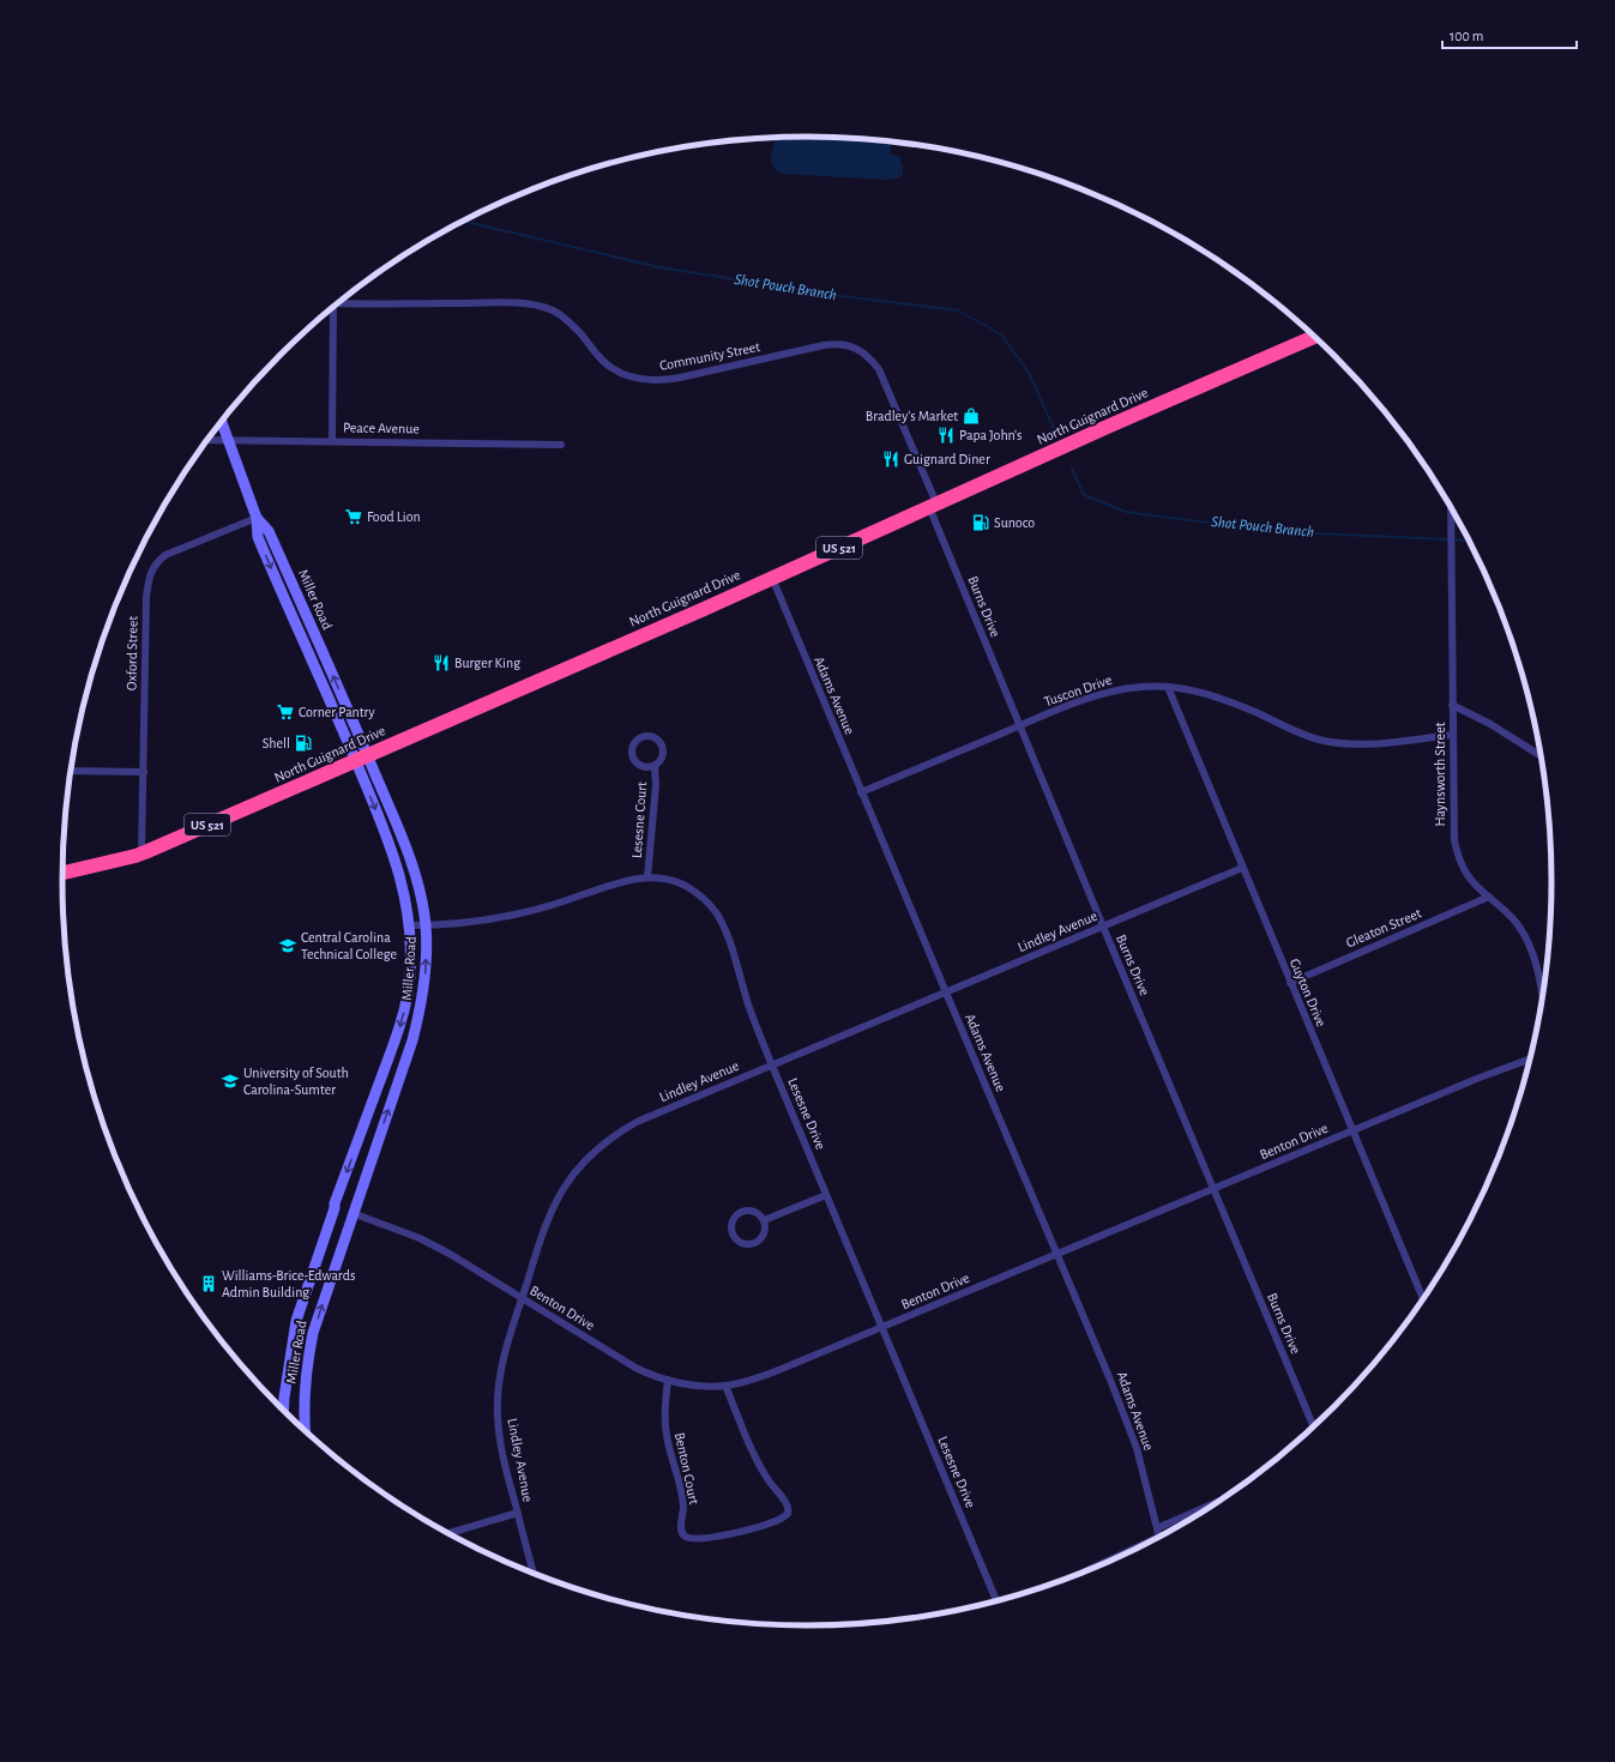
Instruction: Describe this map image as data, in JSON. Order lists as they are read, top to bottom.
{
  "streets": {
    "highway": ["North Guignard Drive", "US 521"],
    "street": [
      "Community Street",
      "Peace Avenue",
      "Miller Road",
      "Burns Drive",
      "Oxford Street",
      "Tuscon Drive",
      "Adams Avenue",
      "Haynsworth Street",
      "Lesesne Court",
      "Gleaton Street",
      "Lindley Avenue",
      "Guyton Drive",
      "Lesesne Drive",
      "Benton Drive",
      "Benton Court"
    ]
  },
  "crossings": [
    ["Community Street", "North Guignard Drive"],
    ["Community Street", "Burns Drive"],
    ["North Guignard Drive", "Miller Road"],
    ["North Guignard Drive", "Burns Drive"],
    ["North Guignard Drive", "Oxford Street"],
    ["North Guignard Drive", "Adams Avenue"],
    ["Peace Avenue", "Miller Road"],
    ["Miller Road", "Oxford Street"],
    ["Miller Road", "Lesesne Drive"],
    ["Miller Road", "Benton Drive"],
    ["Burns Drive", "Tuscon Drive"],
    ["Burns Drive", "Lindley Avenue"],
    ["Burns Drive", "Benton Drive"],
    ["Tuscon Drive", "Adams Avenue"],
    ["Tuscon Drive", "Haynsworth Street"],
    ["Tuscon Drive", "Guyton Drive"],
    ["Adams Avenue", "Lindley Avenue"],
    ["Adams Avenue", "Benton Drive"],
    ["Haynsworth Street", "Gleaton Street"],
    ["Lesesne Court", "Lesesne Drive"],
    ["Gleaton Street", "Guyton Drive"],
    ["Lindley Avenue", "Guyton Drive"],
    ["Lindley Avenue", "Lesesne Drive"],
    ["Lindley Avenue", "Benton Drive"],
    ["Guyton Drive", "Benton Drive"],
    ["Lesesne Drive", "Benton Drive"],
    ["Benton Drive", "Benton Court"]
  ],
  "water": ["Shot Pouch Branch"],
  "places": {
    "shop": ["Bradley's Market"],
    "restaurant": ["Papa John's", "Guignard Diner", "Burger King"],
    "supermarket": ["Food Lion", "Corner Pantry"],
    "fuel station": ["Sunoco", "Shell"],
    "school or university": ["Central Carolina Technical College", "University of South Carolina-Sumter"],
    "building": ["Williams-Brice-Edwards Admin Building"]
  },
  "scale_bar": "100 m"
}
